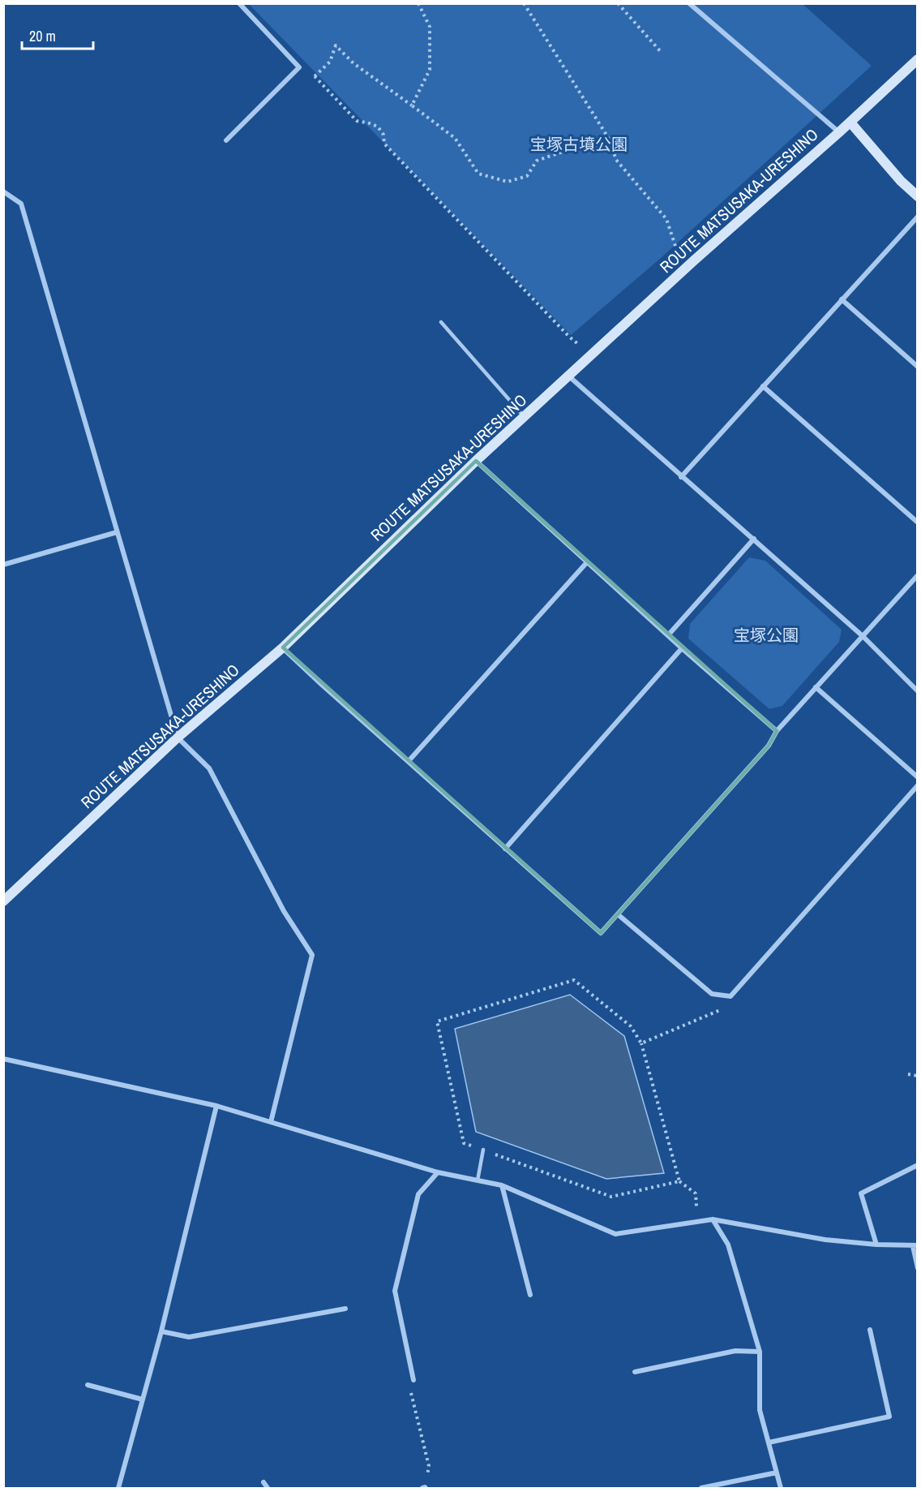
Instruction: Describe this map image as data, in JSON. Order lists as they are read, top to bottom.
{
  "streets": {
    "main road": ["ROUTE MATSUSAKA-URESHINO"]
  },
  "parks": ["宝塚古墳公園", "宝塚公園"],
  "scale_bar": "20 m"
}
